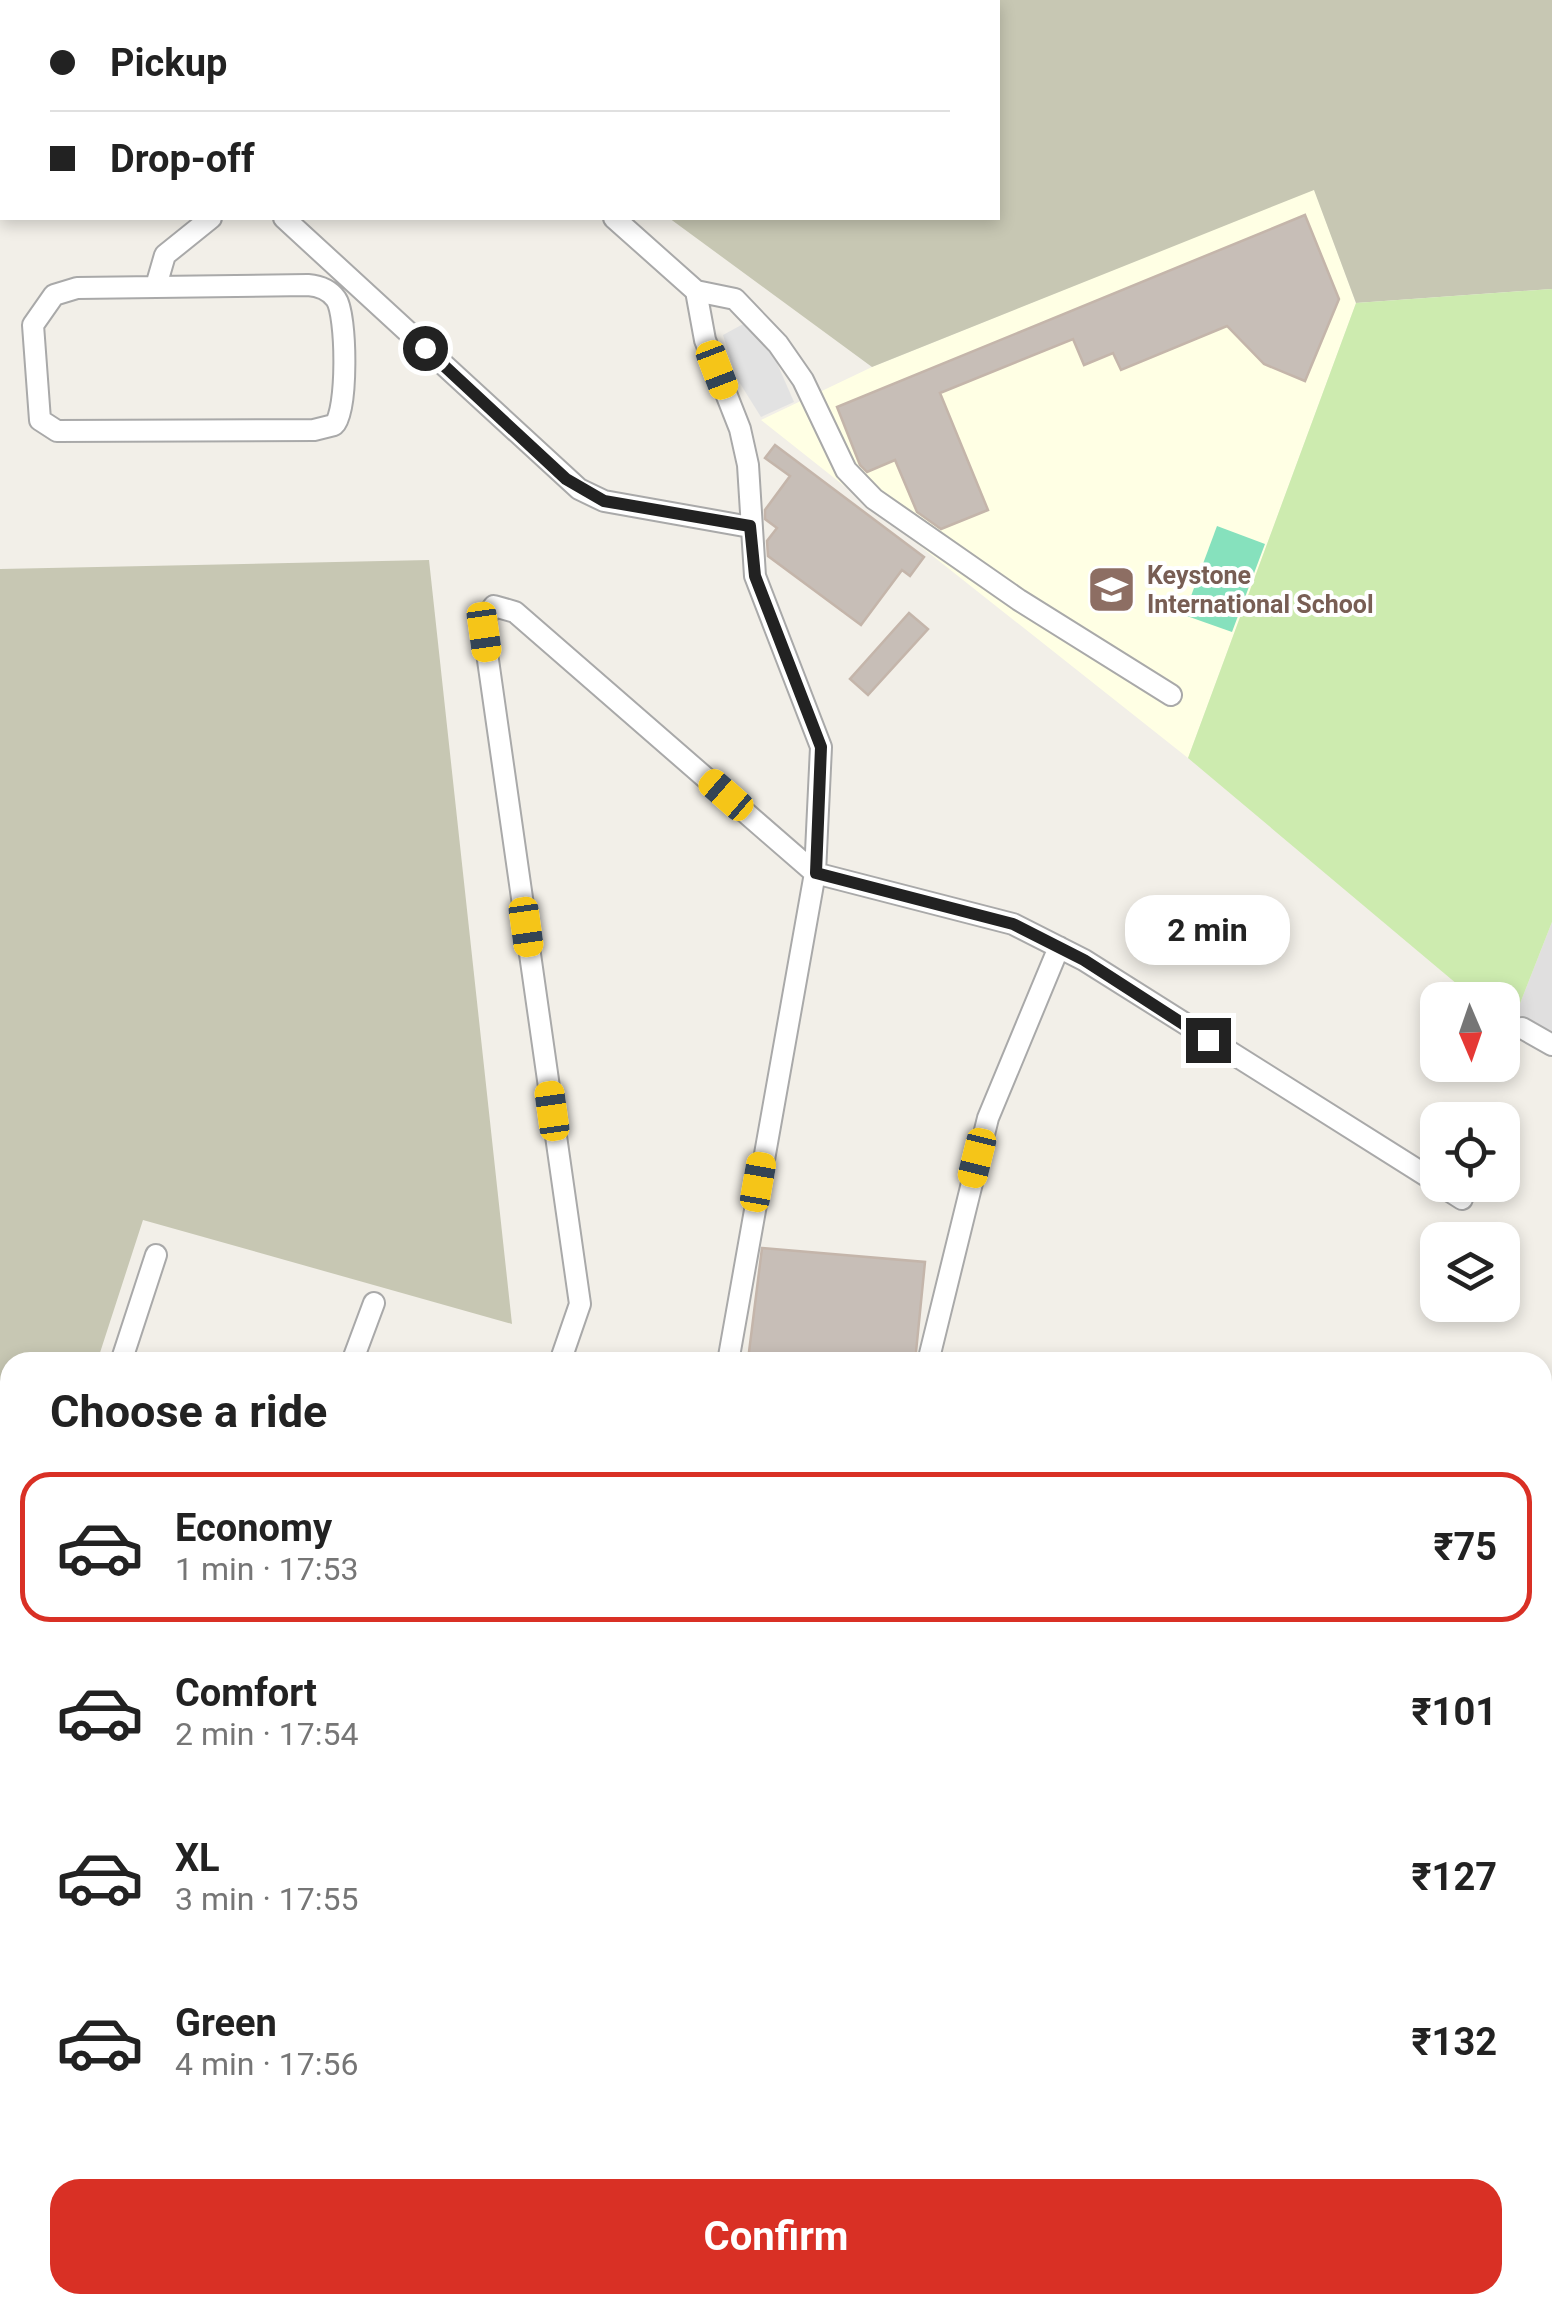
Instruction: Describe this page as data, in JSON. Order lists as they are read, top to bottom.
{
  "places": {
    "school or university": ["Keystone International School"]
  },
  "north": "bottom",
  "page": {
    "banner": ["Pickup", "Drop-off"],
    "bubble": "2 min",
    "heading": "Choose a ride",
    "list": [
      {
        "name": "Economy",
        "note": "1 min · 17:53",
        "value": "₹75"
      },
      {
        "name": "Comfort",
        "note": "2 min · 17:54",
        "value": "₹101"
      },
      {
        "name": "XL",
        "note": "3 min · 17:55",
        "value": "₹127"
      },
      {
        "name": "Green",
        "note": "4 min · 17:56",
        "value": "₹132"
      }
    ],
    "buttons": "Confirm"
  }
}
